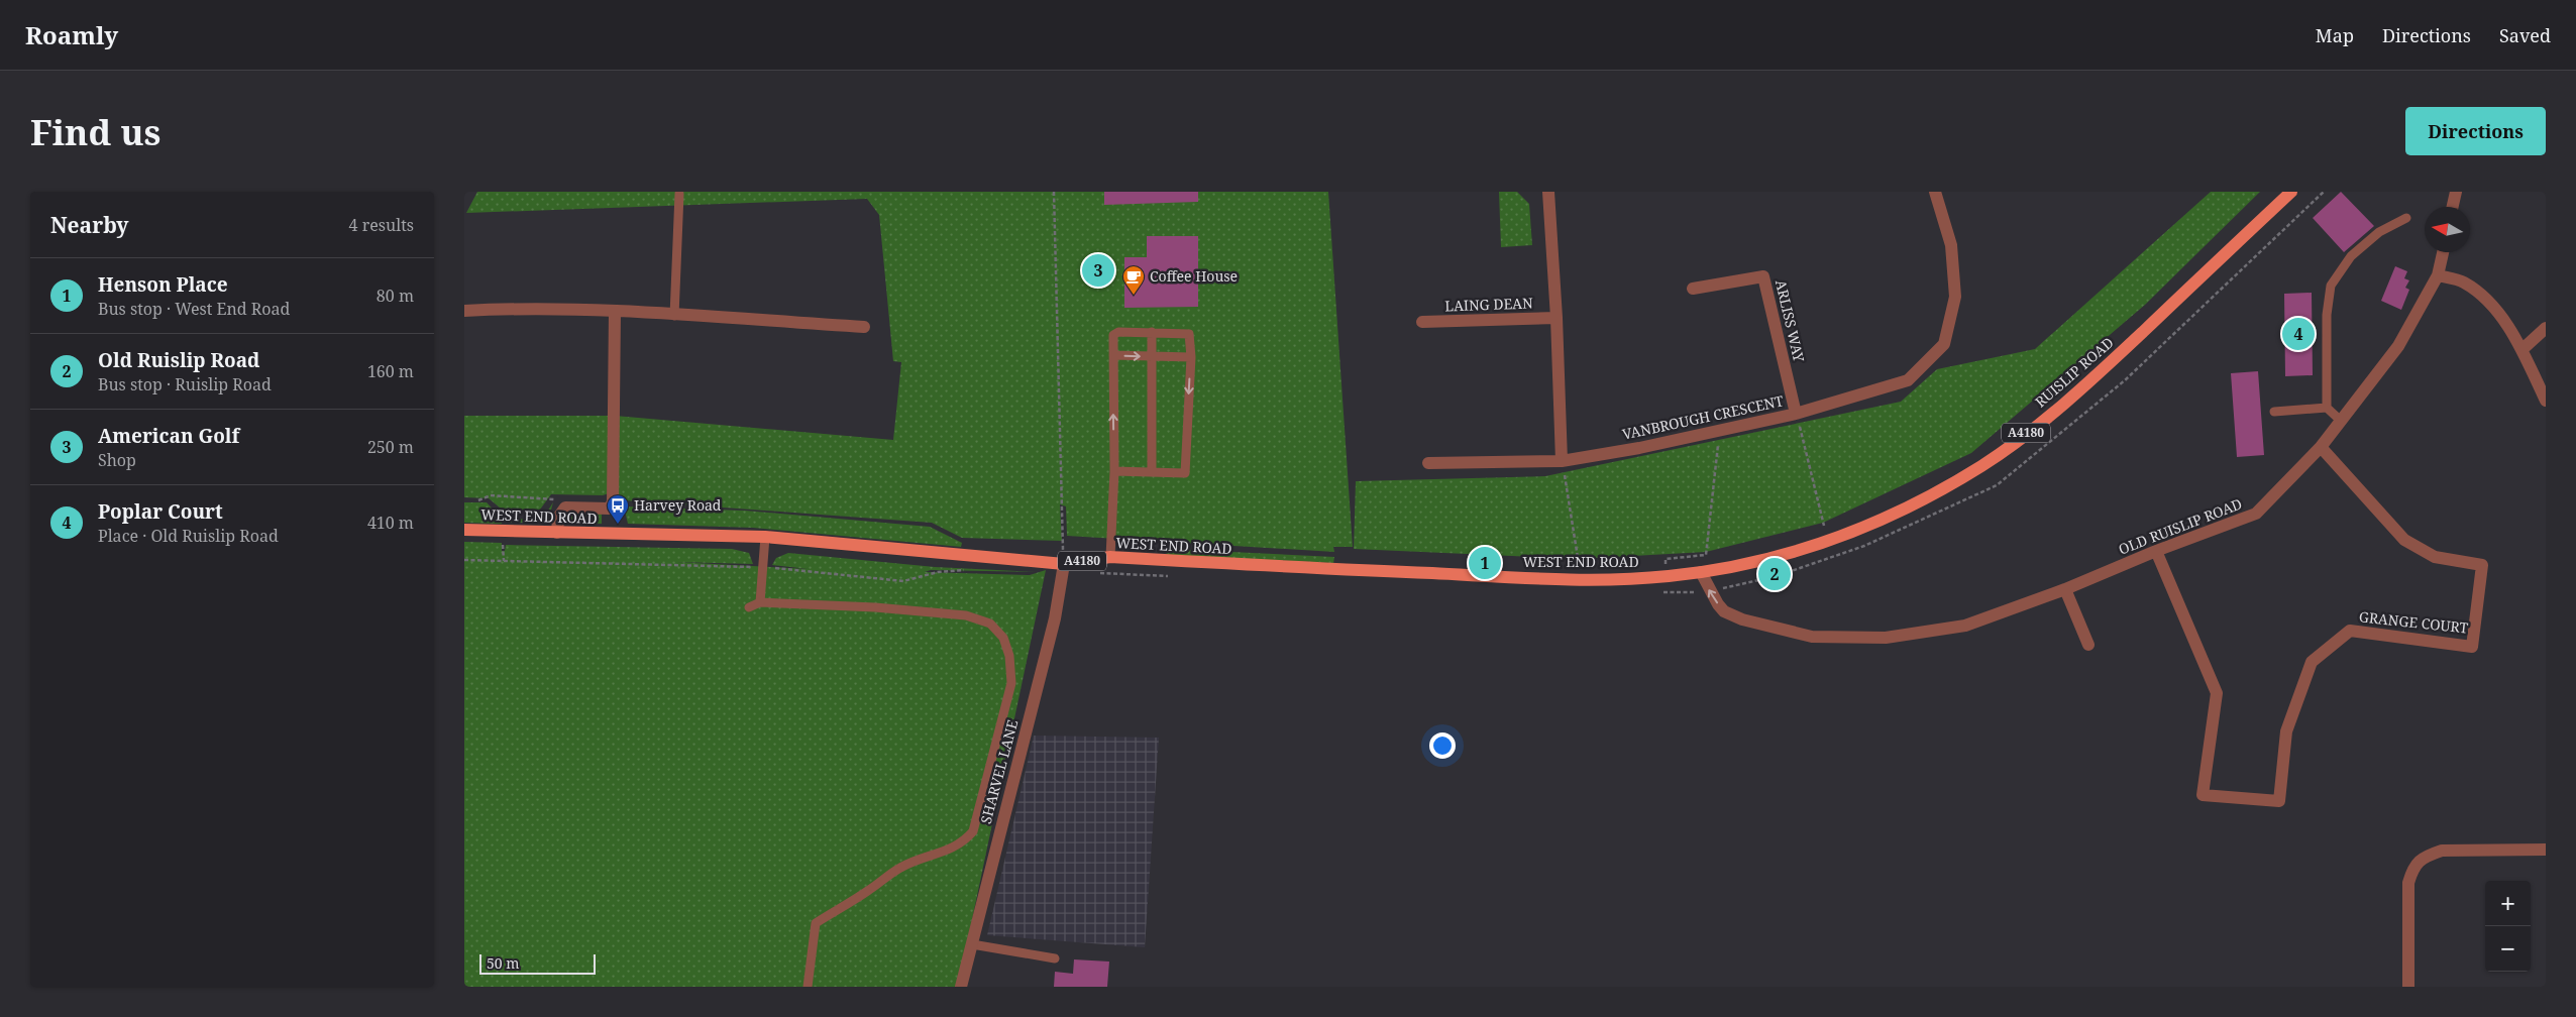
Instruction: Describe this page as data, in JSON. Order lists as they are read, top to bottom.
{
  "streets": {
    "main road": ["RUISLIP ROAD", "A4180", "WEST END ROAD"],
    "street": [
      "LAING DEAN",
      "ARLISS WAY",
      "VANBROUGH CRESCENT",
      "OLD RUISLIP ROAD",
      "GRANGE COURT",
      "SHARVEL LANE"
    ]
  },
  "crossings": [
    ["ARLISS WAY", "VANBROUGH CRESCENT"],
    ["RUISLIP ROAD", "WEST END ROAD"],
    ["RUISLIP ROAD", "OLD RUISLIP ROAD"],
    ["WEST END ROAD", "OLD RUISLIP ROAD"],
    ["WEST END ROAD", "SHARVEL LANE"],
    ["OLD RUISLIP ROAD", "GRANGE COURT"]
  ],
  "one_way": ["OLD RUISLIP ROAD"],
  "places": {
    "cafe": ["Coffee House"],
    "bus stop": ["Harvey Road"]
  },
  "scale_bar": "50 m",
  "north": "left",
  "page": {
    "header": "Roamly",
    "nav": ["Map", "Directions", "Saved"],
    "buttons": "Directions",
    "title": "Find us",
    "heading": ["Nearby", "4 results"],
    "pins": [
      "3",
      "4",
      "1",
      "2"
    ],
    "list": [
      {
        "mark": "1",
        "name": "Henson Place",
        "note": "Bus stop · West End Road",
        "value": "80 m"
      },
      {
        "mark": "2",
        "name": "Old Ruislip Road",
        "note": "Bus stop · Ruislip Road",
        "value": "160 m"
      },
      {
        "mark": "3",
        "name": "American Golf",
        "note": "Shop",
        "value": "250 m"
      },
      {
        "mark": "4",
        "name": "Poplar Court",
        "note": "Place · Old Ruislip Road",
        "value": "410 m"
      }
    ],
    "map_buttons": ["+", "−"],
    "scale": "50 m"
  }
}
